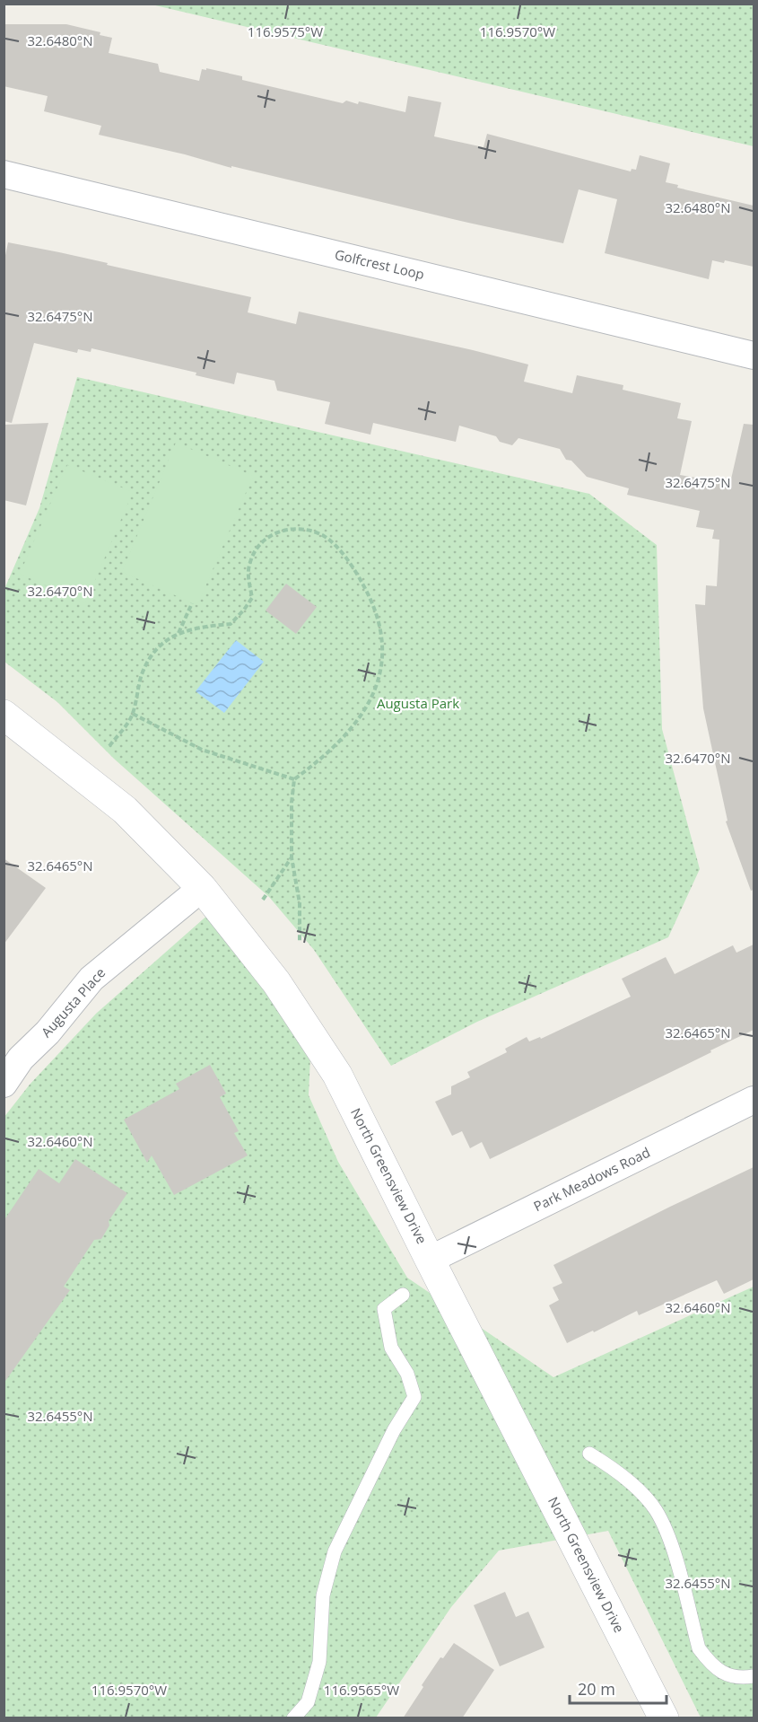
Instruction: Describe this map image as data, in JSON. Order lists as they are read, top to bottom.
{
  "streets": {
    "street": [
      "Golfcrest Loop",
      "Augusta Place",
      "North Greensview Drive",
      "Park Meadows Road"
    ]
  },
  "crossings": [
    ["Augusta Place", "North Greensview Drive"],
    ["North Greensview Drive", "Park Meadows Road"]
  ],
  "parks": ["Augusta Park"],
  "scale_bar": "20 m",
  "coordinates": [
    "116.9575°W",
    "116.9570°W",
    "32.6480°N",
    "32.6475°N",
    "32.6470°N",
    "32.6465°N",
    "32.6460°N",
    "32.6455°N",
    "116.9565°W"
  ]
}
